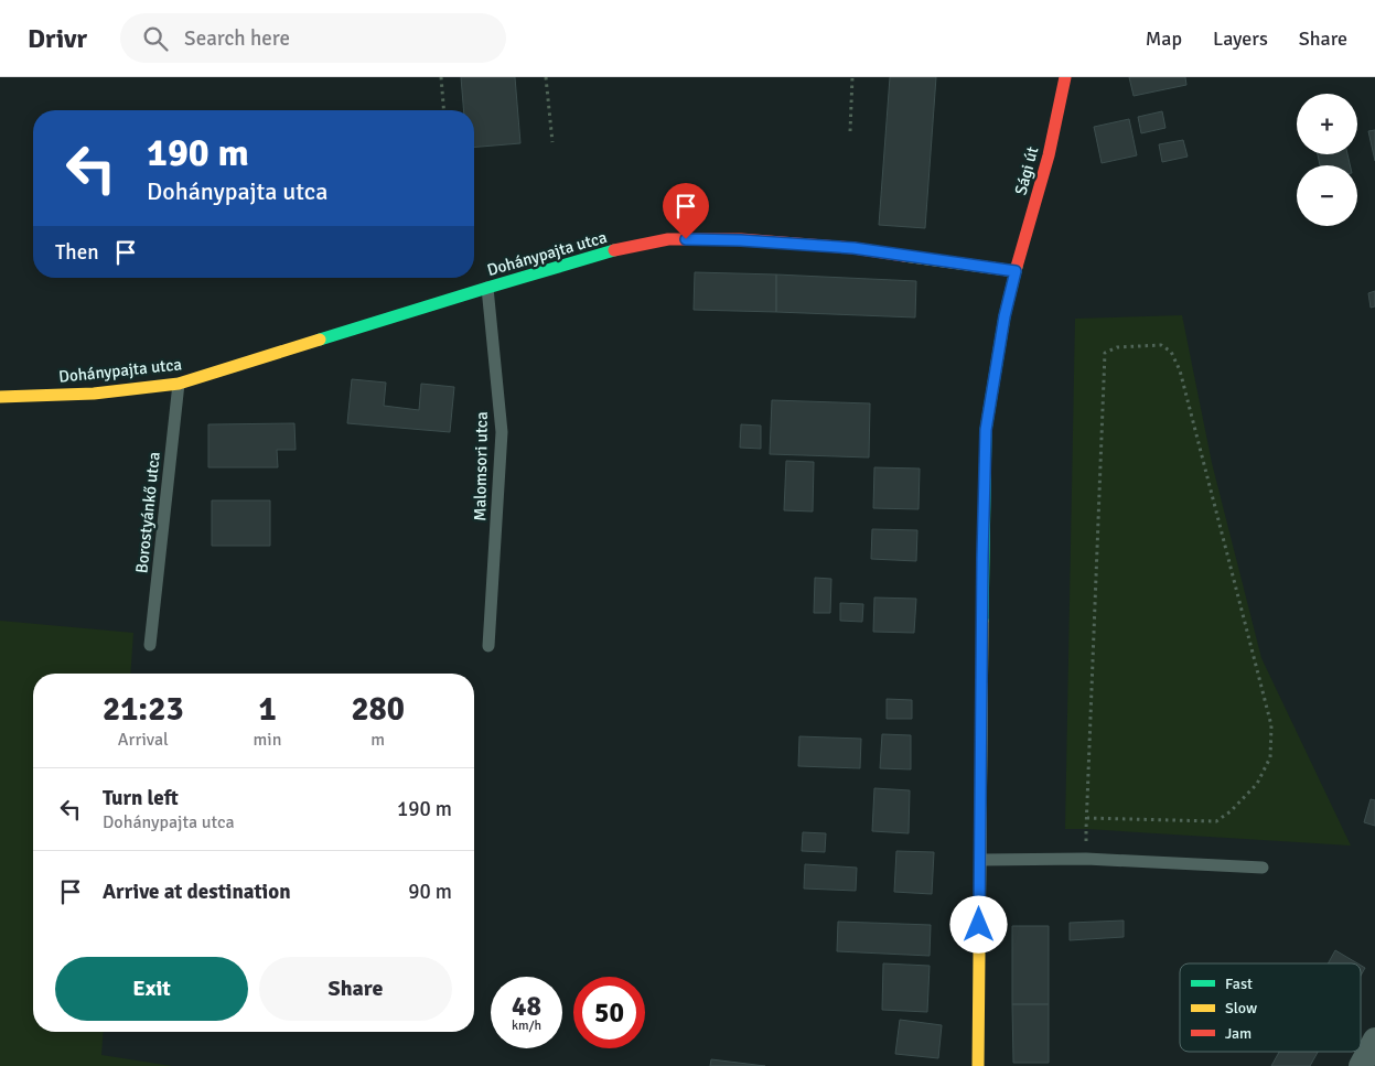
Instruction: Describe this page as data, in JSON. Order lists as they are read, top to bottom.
{
  "streets": {
    "street": ["Sági út", "Dohánypajta utca"],
    "lane": ["Malomsori utca", "Borostyánkő utca"]
  },
  "crossings": [
    ["Sági út", "Dohánypajta utca"],
    ["Dohánypajta utca", "Malomsori utca"],
    ["Dohánypajta utca", "Borostyánkő utca"]
  ],
  "legend": ["Fast", "Slow", "Jam"],
  "page": {
    "header": "Drivr",
    "search": "Search here",
    "nav": ["Map", "Layers", "Share"],
    "map_buttons": ["+", "−"],
    "turn": ["190 m", "Dohánypajta utca"],
    "then": "Then",
    "eta": [
      "21:23",
      "Arrival",
      "1",
      "min",
      "280",
      "m"
    ],
    "list": [
      {
        "name": "Turn left",
        "note": "Dohánypajta utca",
        "value": "190 m"
      },
      {
        "name": "Arrive at destination",
        "value": "90 m"
      }
    ],
    "buttons": ["Exit", "Share"],
    "speed": "48 km/h",
    "limit": "50"
  }
}
